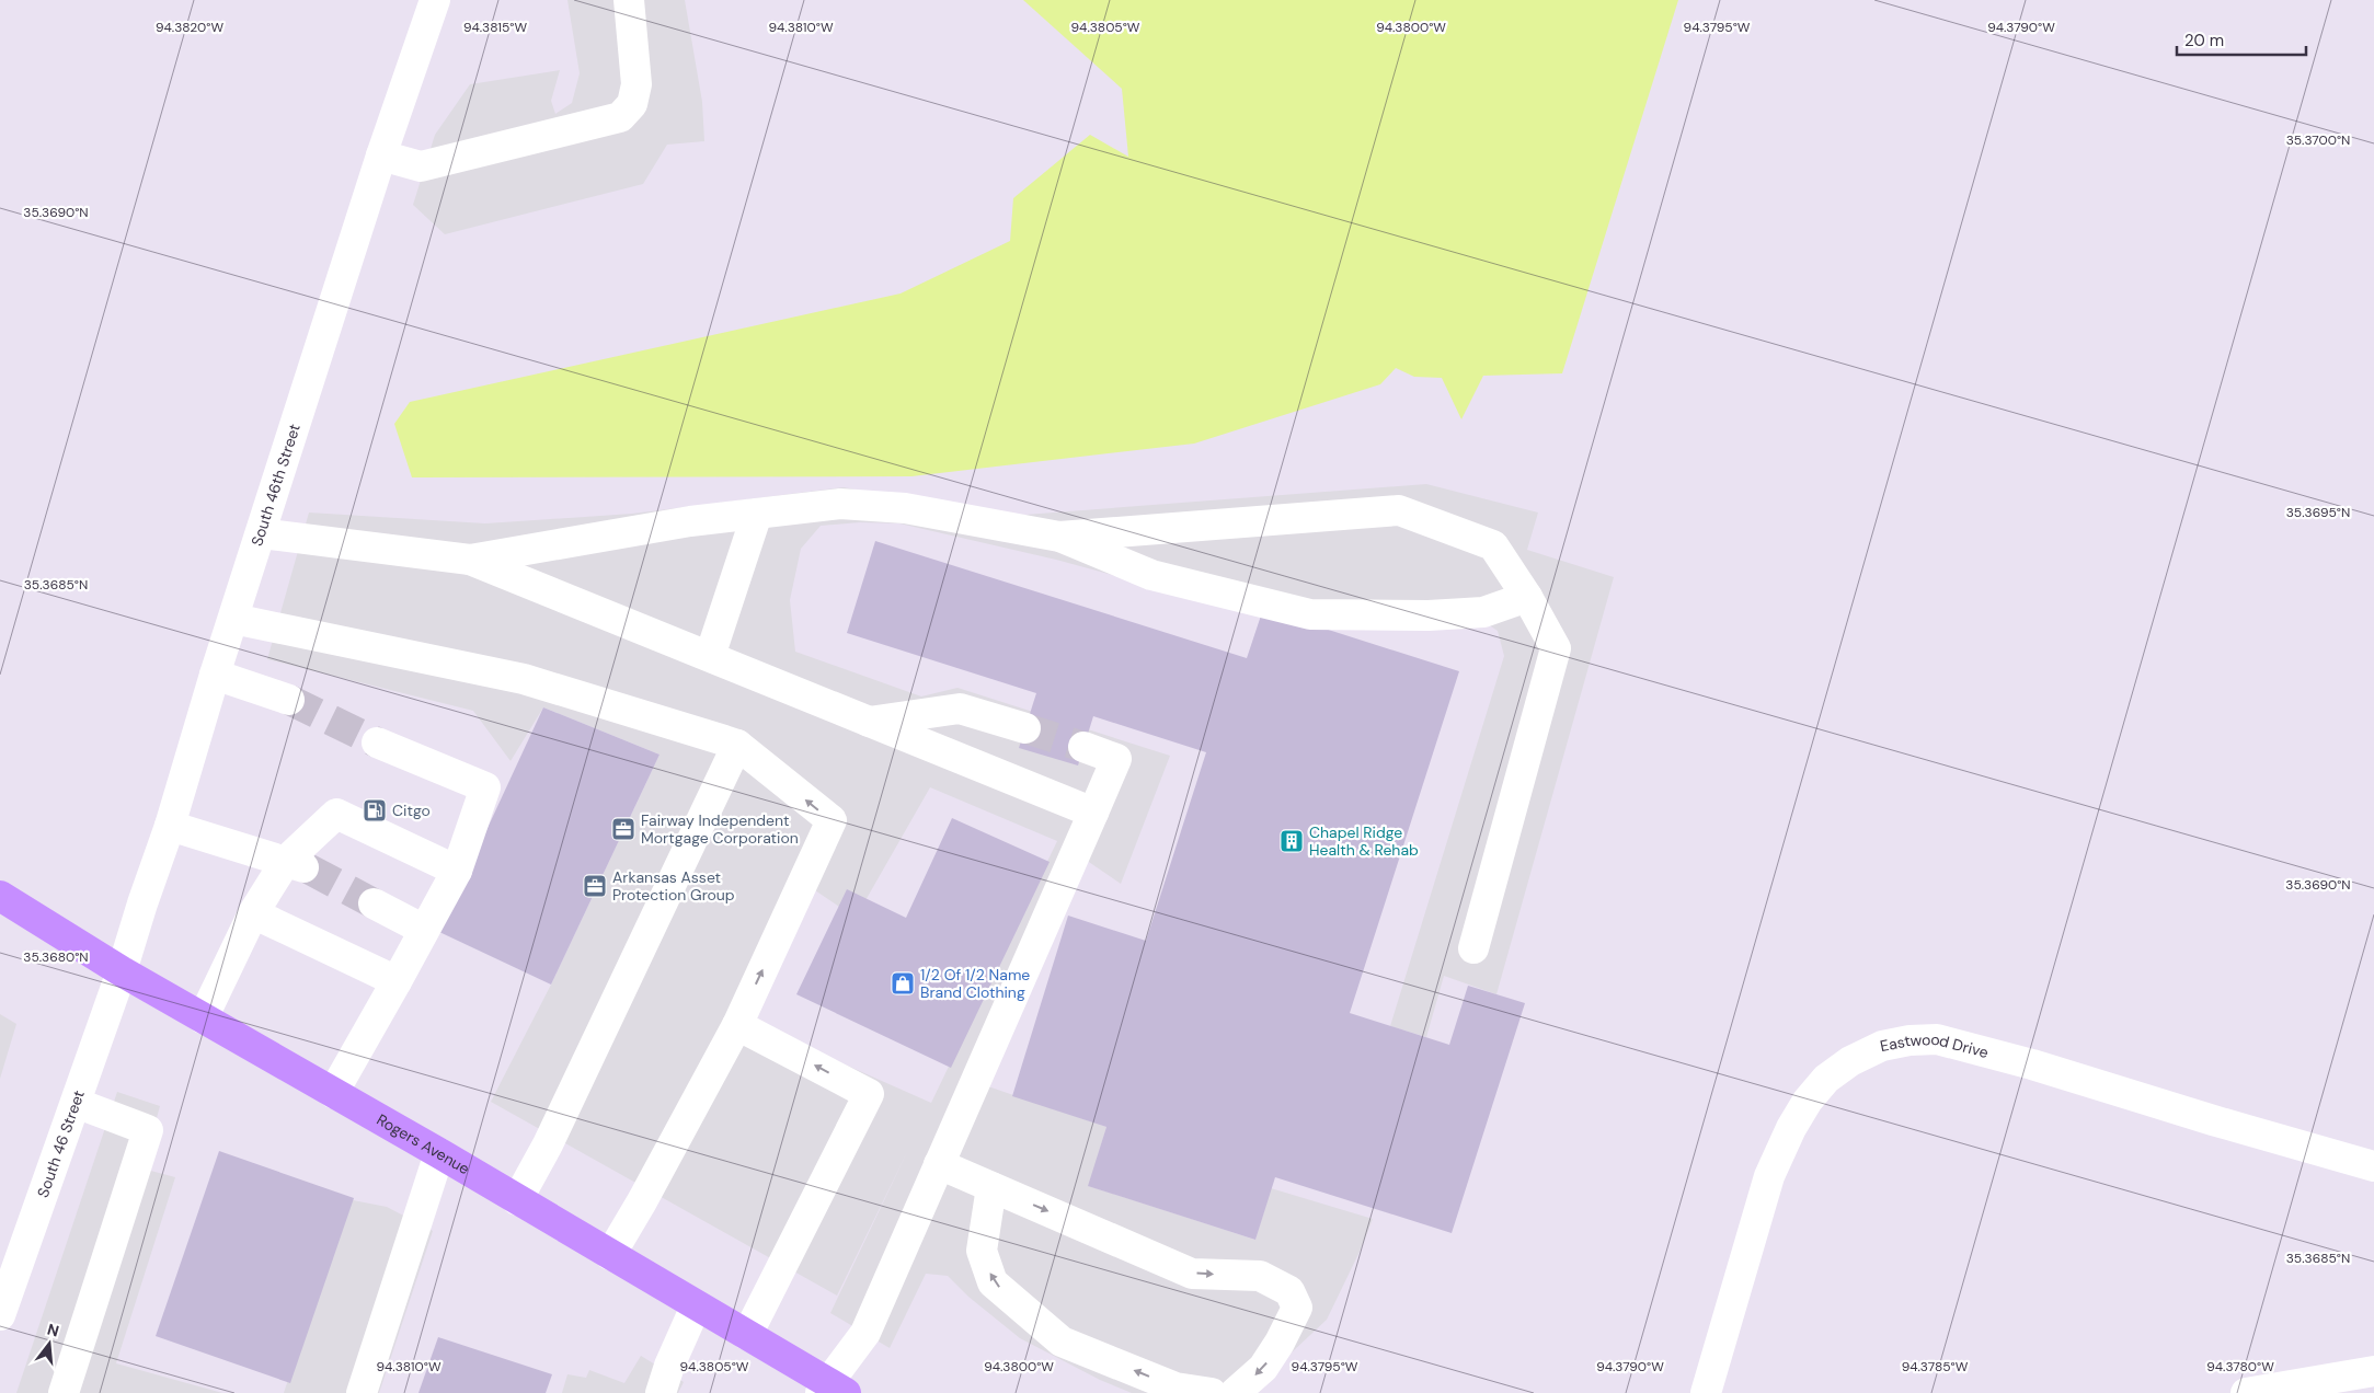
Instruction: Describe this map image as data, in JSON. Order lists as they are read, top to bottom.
{
  "streets": {
    "main road": ["Rogers Avenue"],
    "street": ["South 46th Street", "Eastwood Drive", "South 46 Street"]
  },
  "crossings": [
    ["South 46th Street", "South 46 Street"],
    ["South 46th Street", "Rogers Avenue"],
    ["South 46 Street", "Rogers Avenue"]
  ],
  "places": {
    "fuel station": ["Citgo"],
    "office": ["Fairway Independent Mortgage Corporation", "Arkansas Asset Protection Group"],
    "building": ["Chapel Ridge Health & Rehab"],
    "shop": ["1/2 Of 1/2 Name Brand Clothing"]
  },
  "scale_bar": "20 m",
  "north": "top",
  "coordinates": [
    "94.3820°W",
    "94.3815°W",
    "94.3810°W",
    "94.3805°W",
    "94.3800°W",
    "94.3795°W",
    "94.3790°W",
    "35.3700°N",
    "35.3690°N",
    "35.3695°N",
    "35.3685°N",
    "35.3680°N",
    "94.3785°W",
    "94.3780°W"
  ]
}
